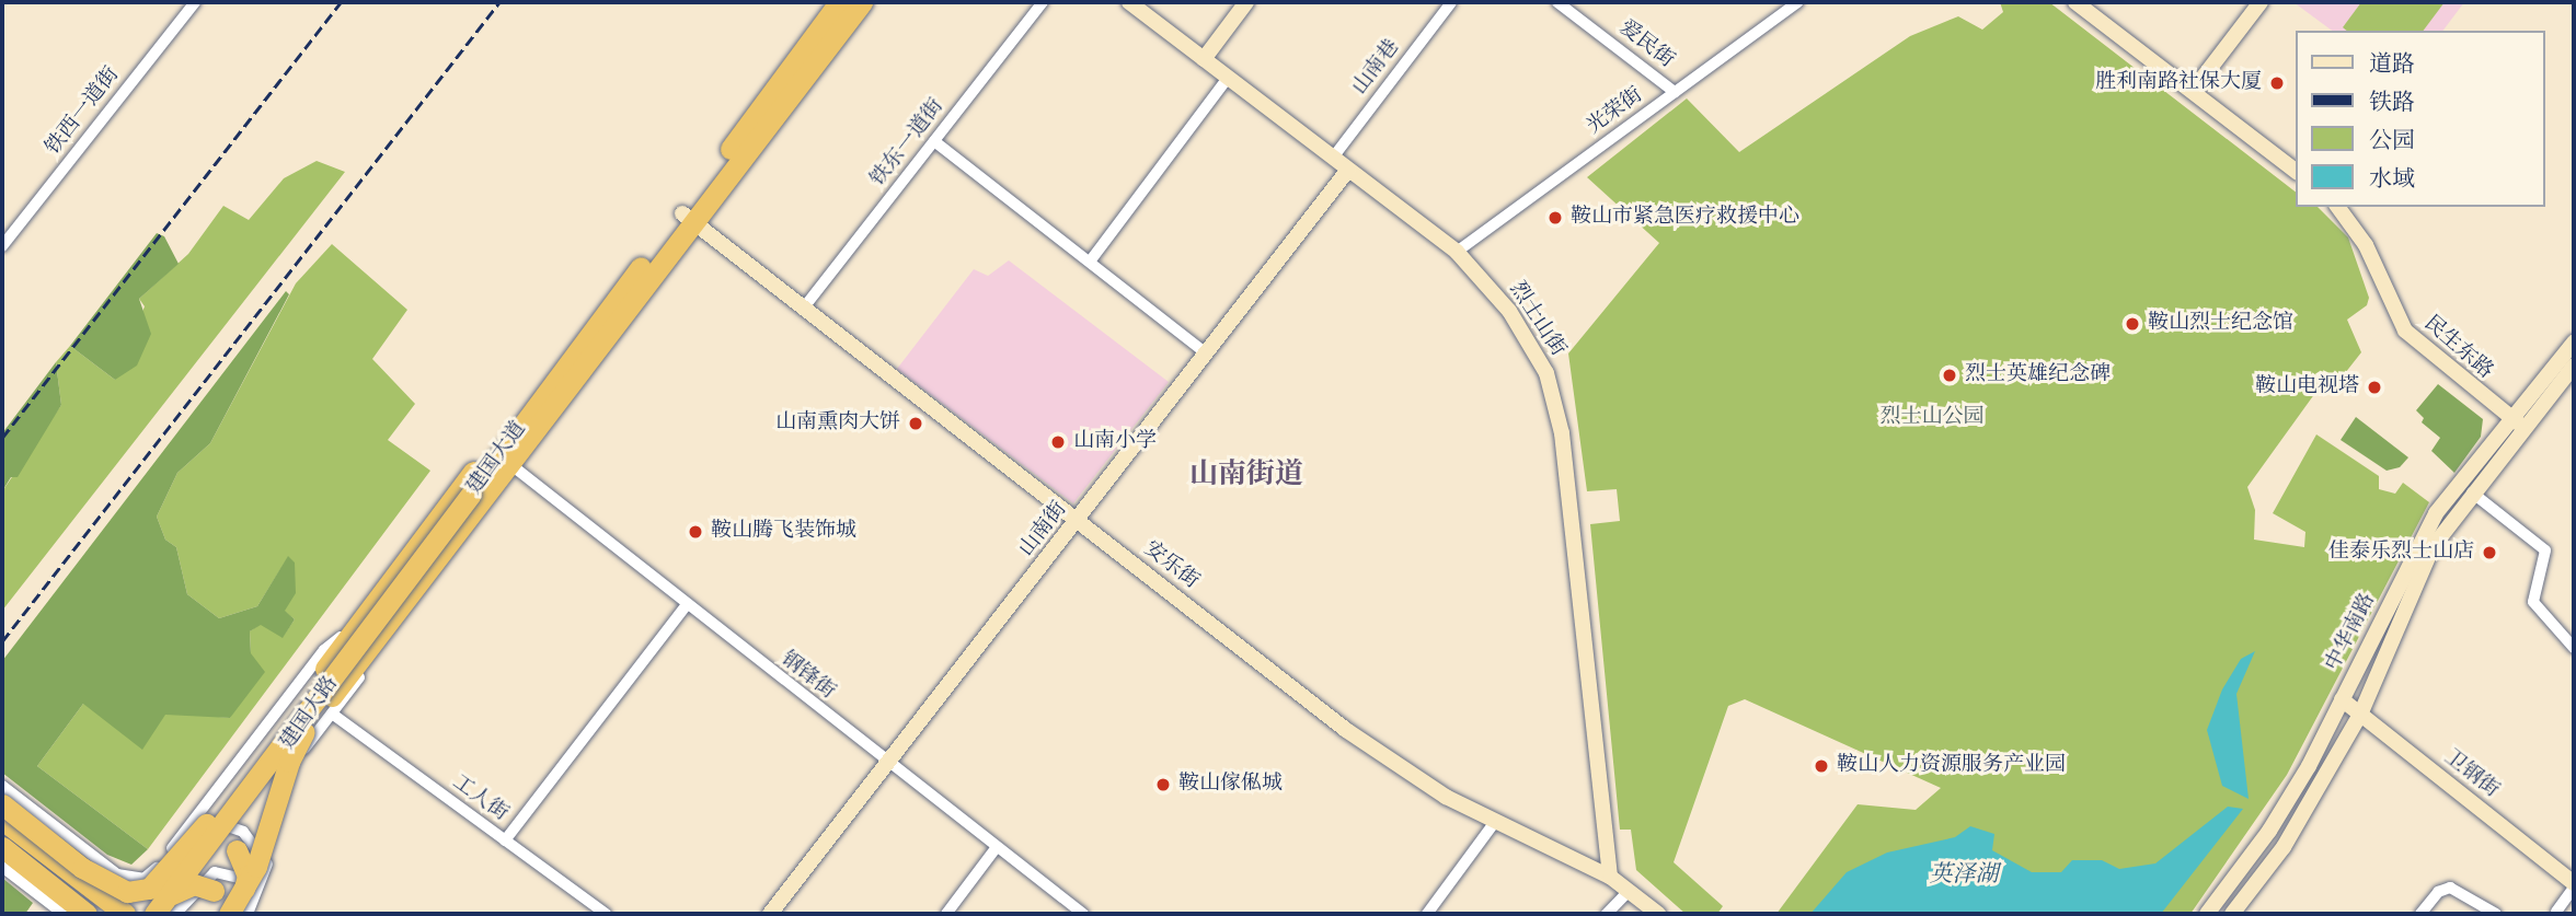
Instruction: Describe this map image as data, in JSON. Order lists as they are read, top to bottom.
{
  "streets": {
    "highway": ["建国大道"],
    "main road": [
      "烈士山街",
      "民生东路",
      "山南街",
      "安乐街",
      "中华南路",
      "卫钢街"
    ],
    "street": [
      "爱民街",
      "山南巷",
      "铁西一道街",
      "光荣街",
      "铁东一道街",
      "钢锋街",
      "工人街"
    ]
  },
  "crossings": [
    ["爱民街", "光荣街"],
    ["山南巷", "烈士山街"],
    ["光荣街", "烈士山街"],
    ["铁东一道街", "安乐街"],
    ["烈士山街", "山南街"],
    ["烈士山街", "安乐街"],
    ["民生东路", "中华南路"],
    ["建国大道", "安乐街"],
    ["建国大道", "钢锋街"],
    ["建国大道", "工人街"],
    ["山南街", "安乐街"],
    ["山南街", "钢锋街"],
    ["中华南路", "卫钢街"]
  ],
  "districts": ["山南街道"],
  "water": ["英泽湖"],
  "parks": ["烈士山公园"],
  "places": [
    "胜利南路社保大厦",
    "鞍山市紧急医疗救援中心",
    "鞍山烈士纪念馆",
    "烈士英雄纪念碑",
    "鞍山电视塔",
    "山南熏肉大饼",
    "山南小学",
    "鞍山腾飞装饰城",
    "佳泰乐烈士山店",
    "鞍山人力资源服务产业园",
    "鞍山傢俬城"
  ],
  "legend": [
    "道路",
    "铁路",
    "公园",
    "水域"
  ]
}
